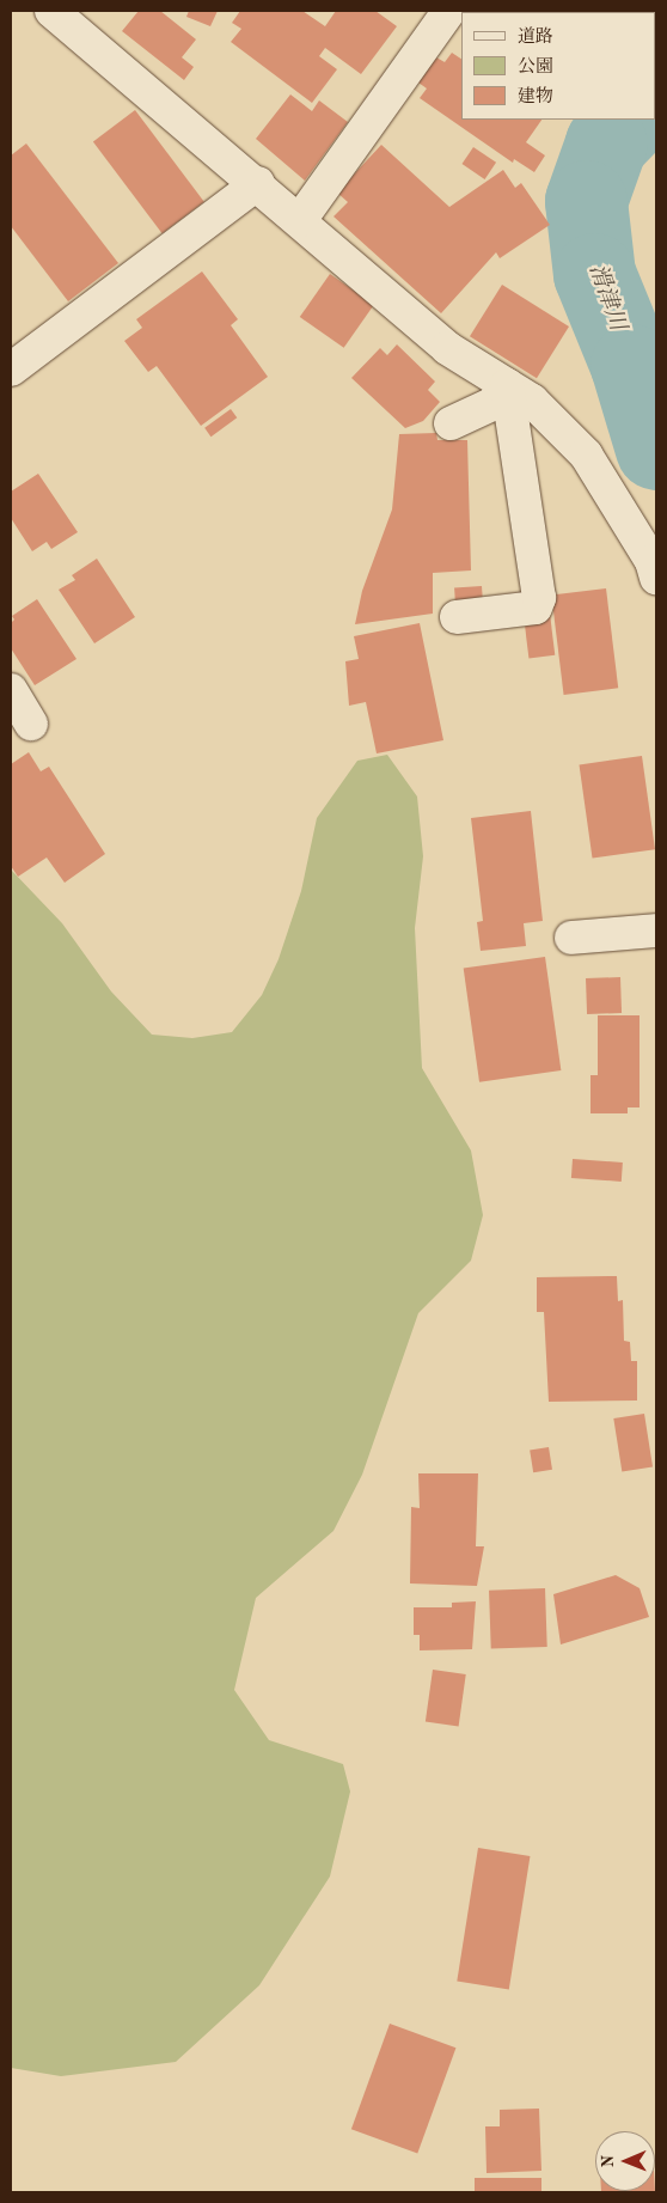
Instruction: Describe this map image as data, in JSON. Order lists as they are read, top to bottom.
{
  "water": ["滑津川"],
  "legend": ["道路", "公園", "建物"],
  "north": "left"
}
